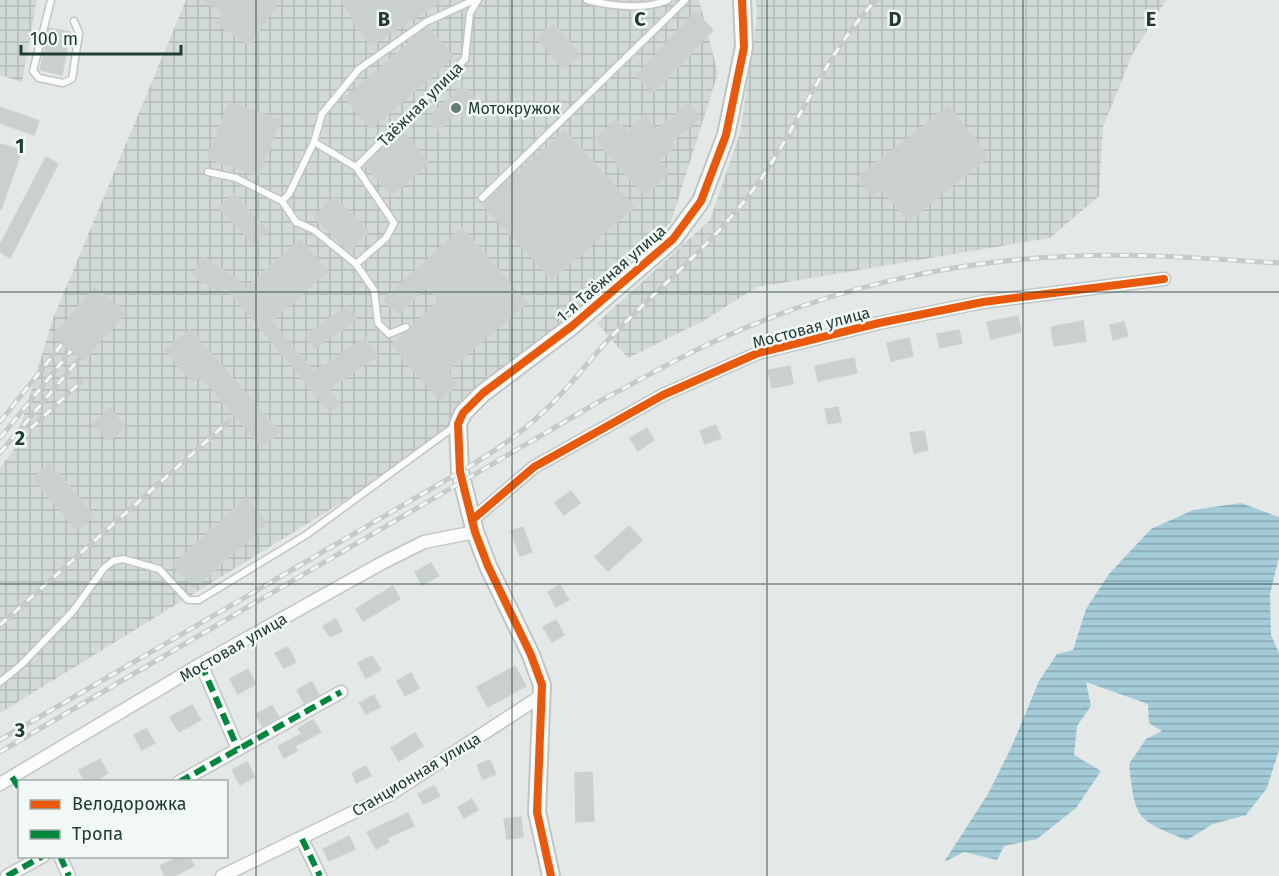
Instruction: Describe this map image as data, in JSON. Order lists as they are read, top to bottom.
{
  "streets": {
    "street": ["1-я Таёжная улица", "Мостовая улица", "Станционная улица"],
    "lane": ["Таёжная улица"]
  },
  "places": ["Мотокружок"],
  "legend": ["Велодорожка", "Тропа"],
  "scale_bar": "100 m",
  "grid": {
    "columns": [
      "B",
      "C",
      "D",
      "E"
    ],
    "rows": ["1", "2", "3"]
  }
}
